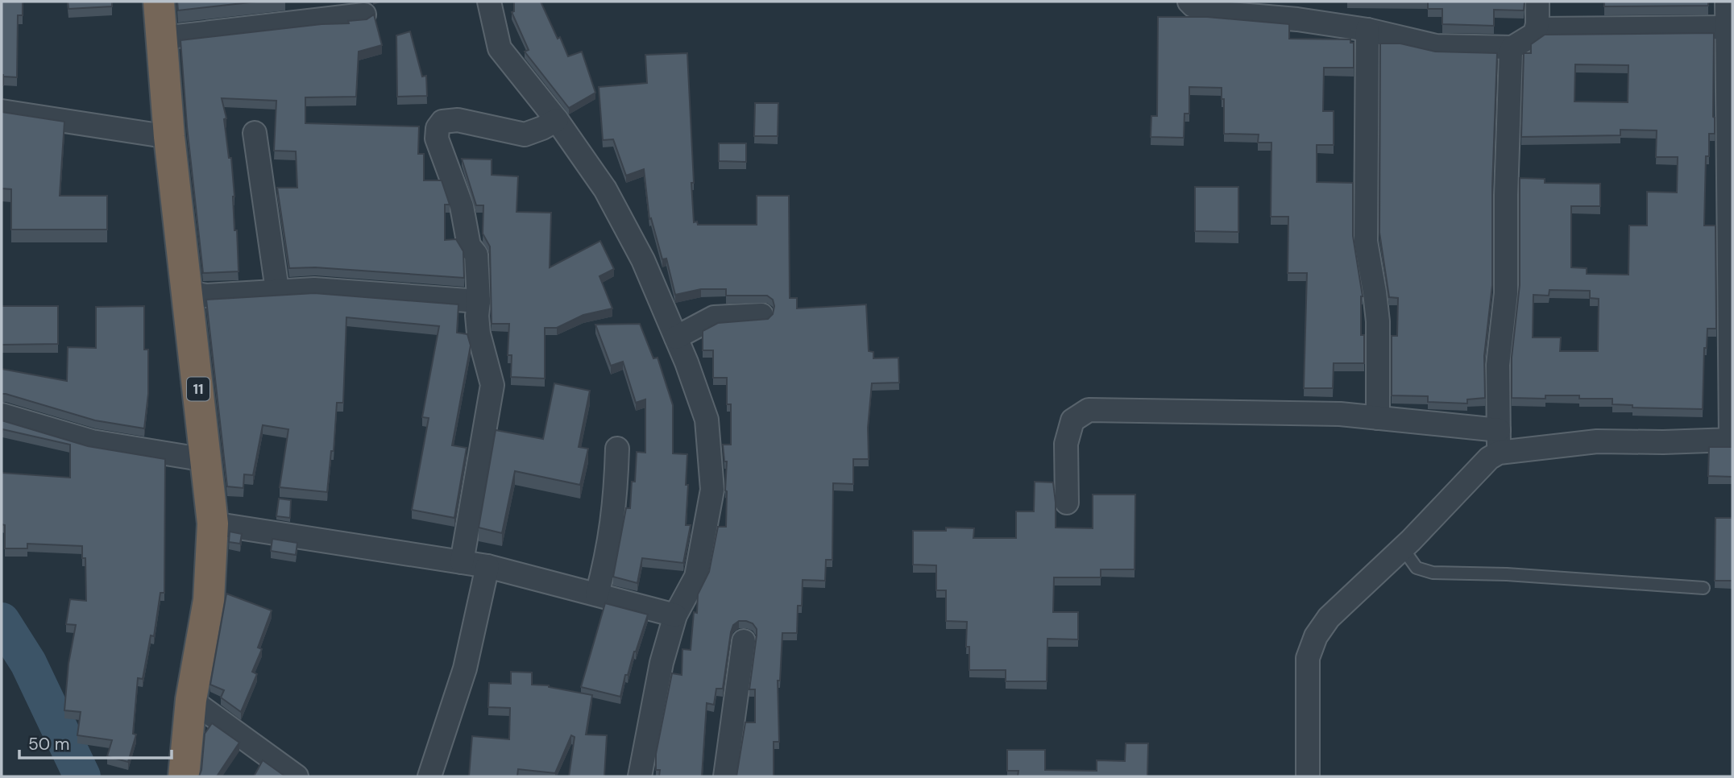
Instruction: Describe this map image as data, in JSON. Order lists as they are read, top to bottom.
{
  "streets": {
    "highway": ["11"]
  },
  "scale_bar": "50 m"
}
